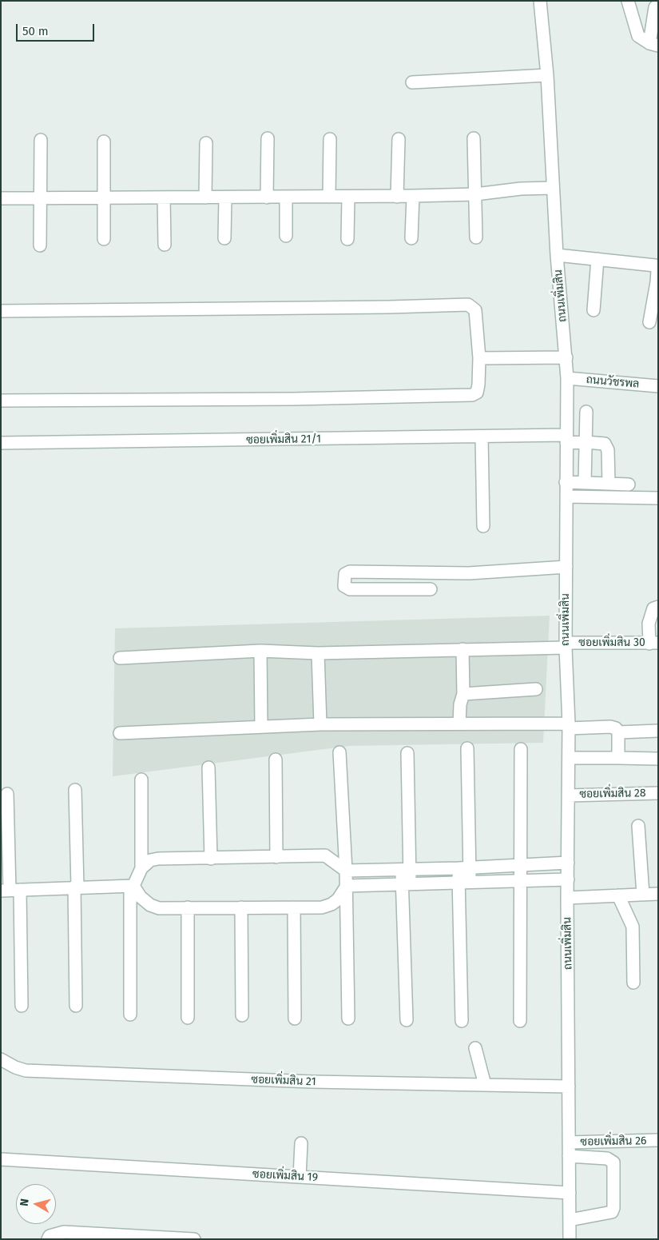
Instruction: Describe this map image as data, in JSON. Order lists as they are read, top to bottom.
{
  "streets": {
    "street": [
      "ถนนเพิ่มสิน",
      "ถนนวัชรพล",
      "ซอยเพิ่มสิน 21/1",
      "ซอยเพิ่มสิน 30",
      "ซอยเพิ่มสิน 28",
      "ซอยเพิ่มสิน 21",
      "ซอยเพิ่มสิน 26",
      "ซอยเพิ่มสิน 19"
    ]
  },
  "crossings": [
    ["ถนนเพิ่มสิน", "ถนนวัชรพล"],
    ["ถนนเพิ่มสิน", "ซอยเพิ่มสิน 21/1"],
    ["ถนนเพิ่มสิน", "ซอยเพิ่มสิน 30"],
    ["ถนนเพิ่มสิน", "ซอยเพิ่มสิน 28"],
    ["ถนนเพิ่มสิน", "ซอยเพิ่มสิน 21"],
    ["ถนนเพิ่มสิน", "ซอยเพิ่มสิน 26"],
    ["ถนนเพิ่มสิน", "ซอยเพิ่มสิน 19"]
  ],
  "scale_bar": "50 m",
  "north": "left"
}
